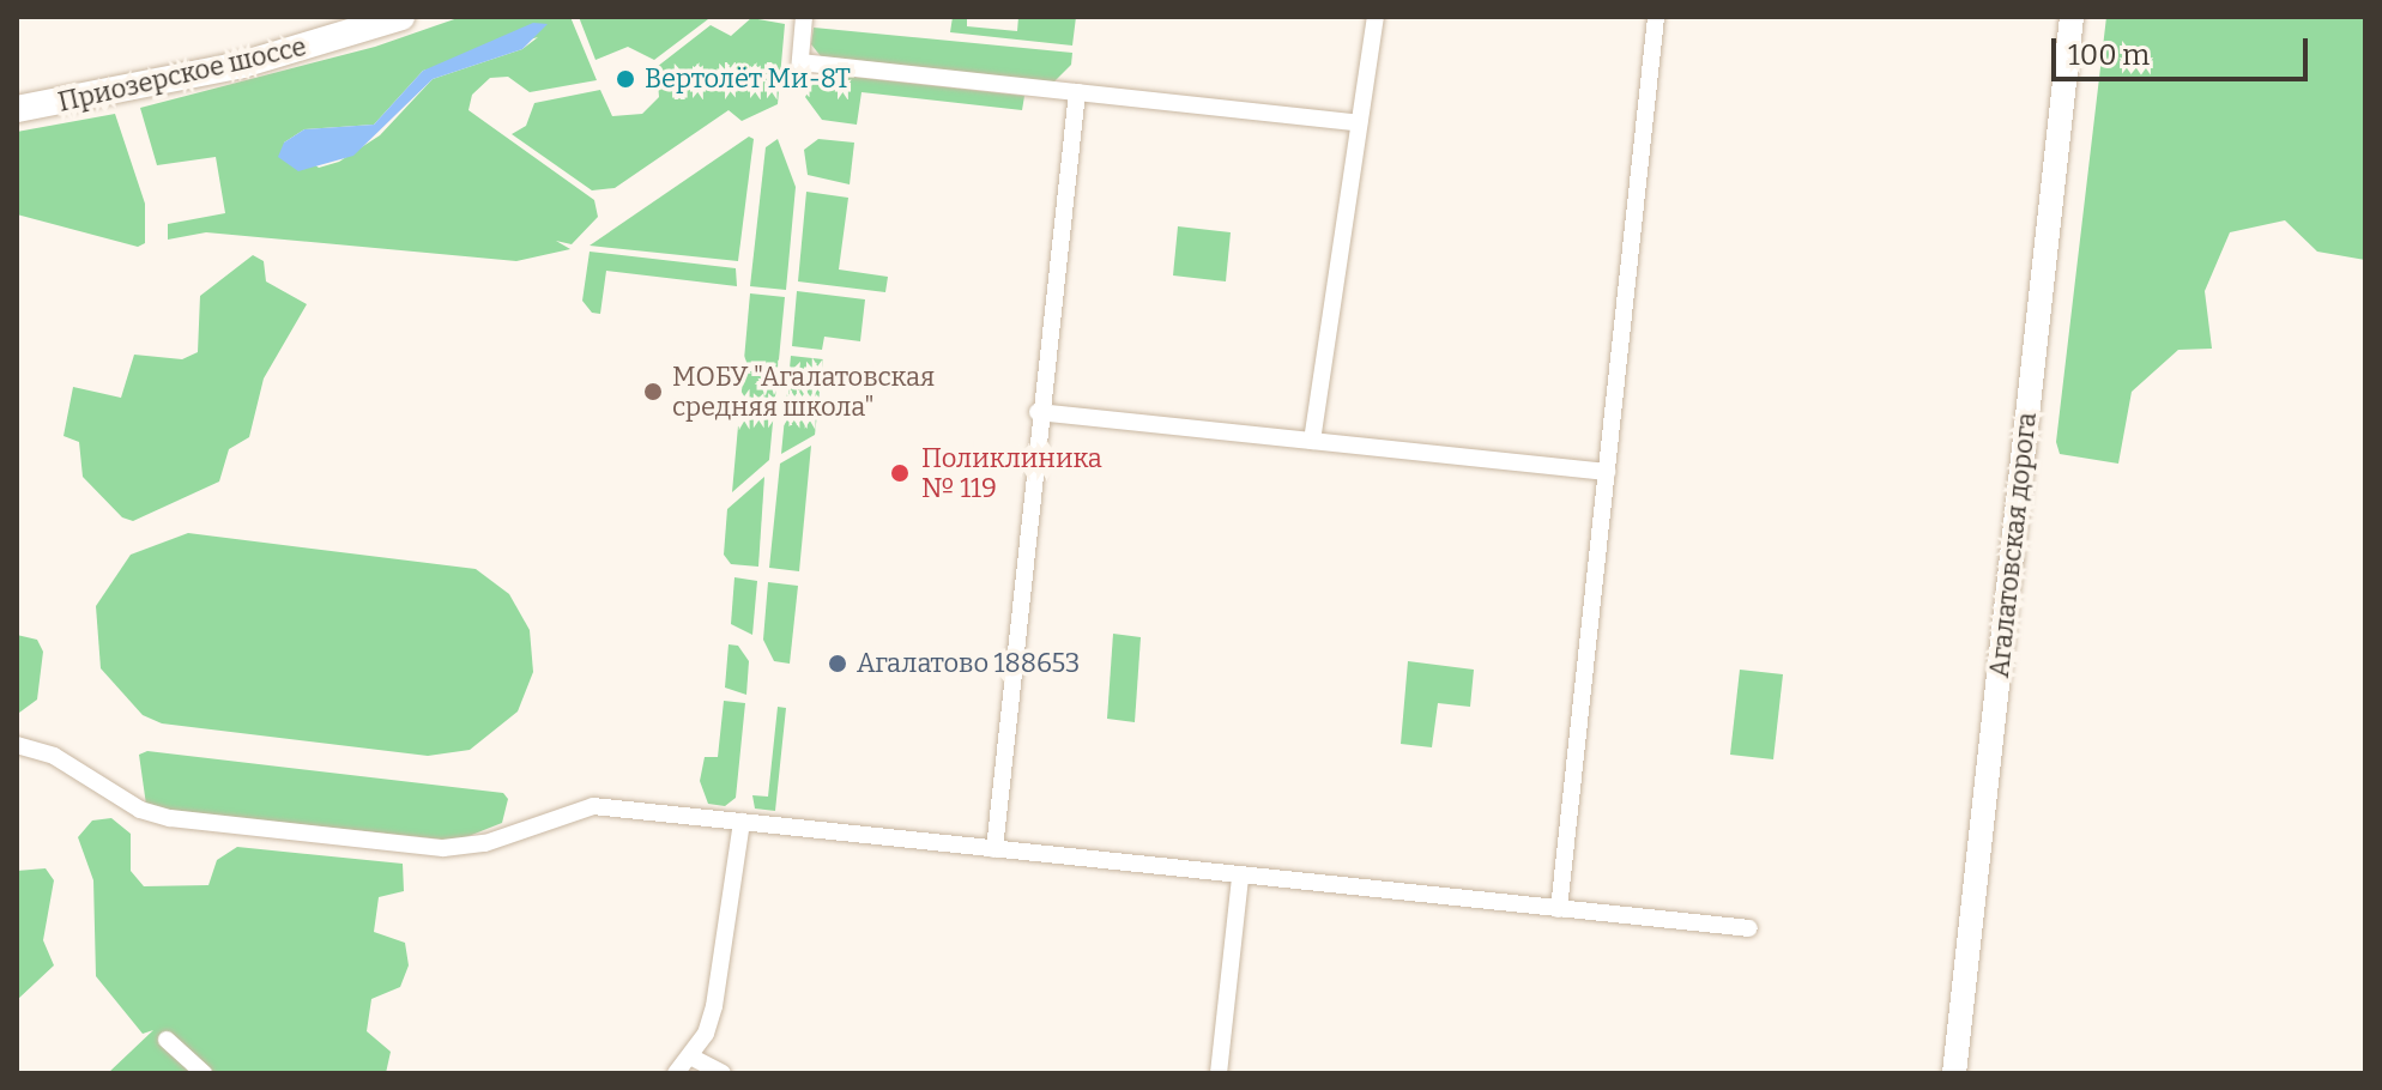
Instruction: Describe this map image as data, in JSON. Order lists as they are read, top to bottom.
{
  "streets": {
    "main road": ["Приозерское шоссе", "Агалатовская дорога"]
  },
  "places": [
    "Вертолёт Ми-8Т",
    "МОБУ \"Агалатовская средняя школа\"",
    "Поликлиника № 119",
    "Агалатово 188653"
  ],
  "scale_bar": "100 m"
}
